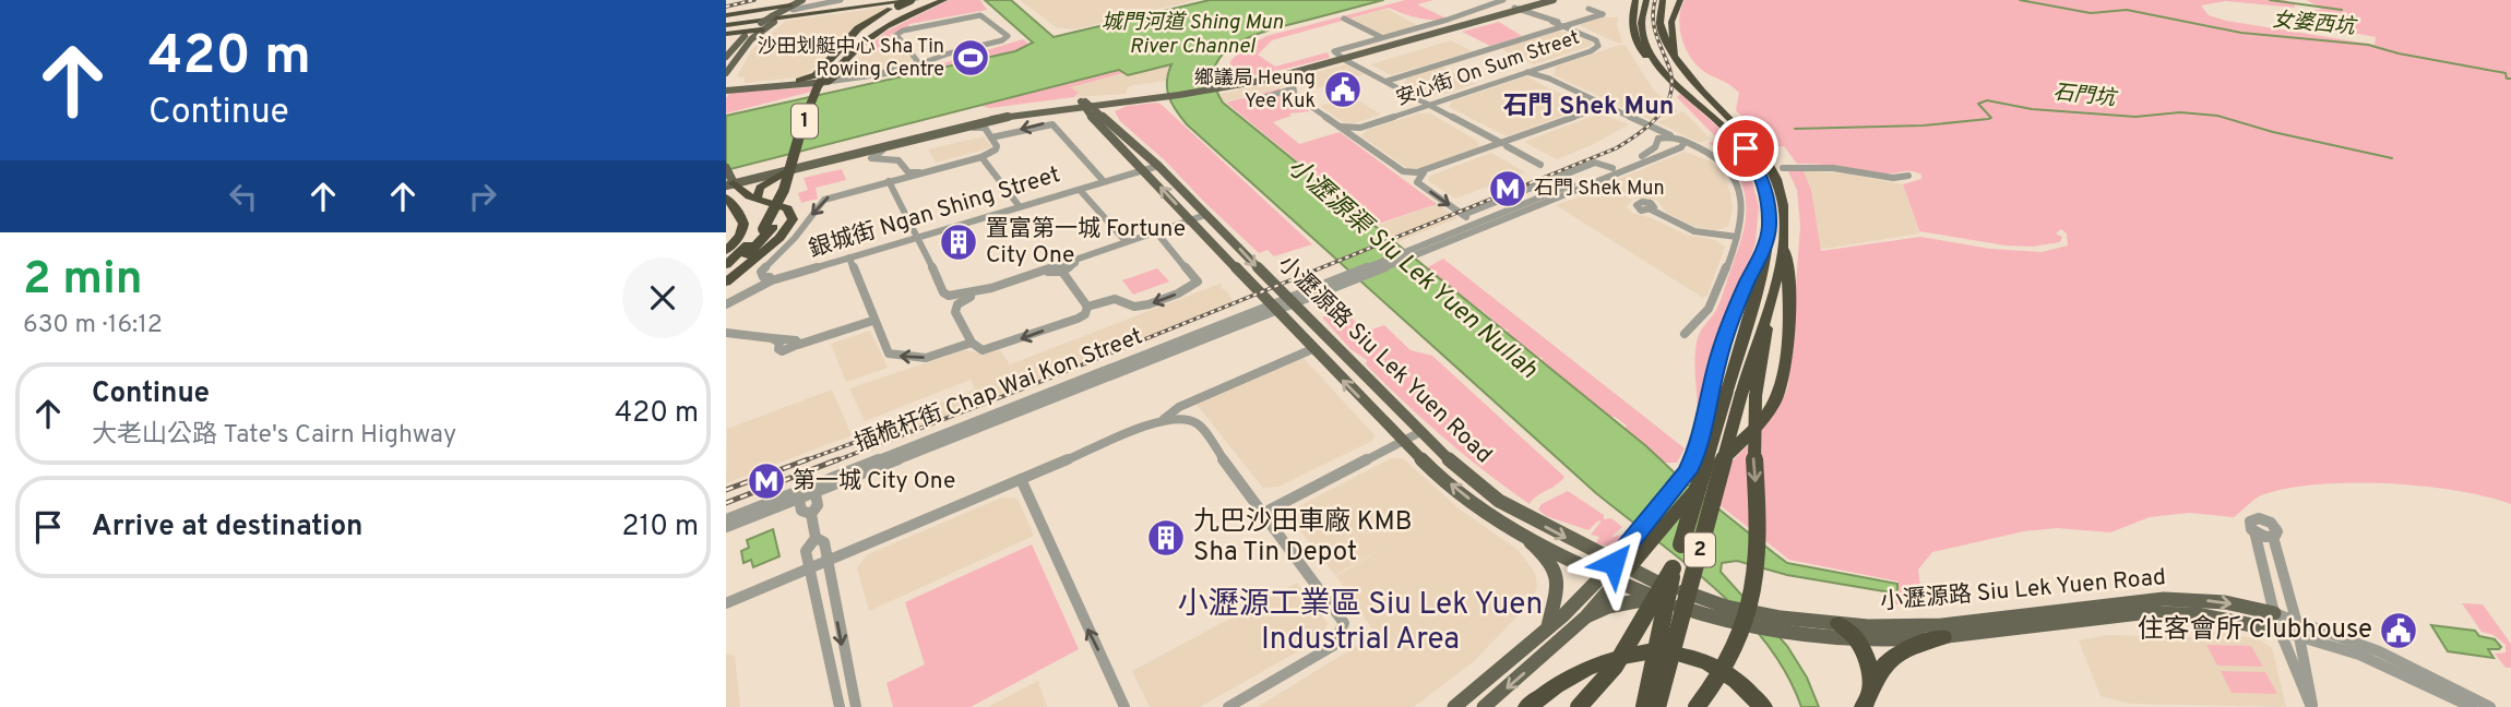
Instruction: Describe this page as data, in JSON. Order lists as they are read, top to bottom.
{
  "streets": {
    "highway": ["1", "2"],
    "main road": ["小瀝源路 Siu Lek Yuen Road"],
    "street": ["安心街 On Sum Street", "銀城街 Ngan Shing Street", "插桅杆街 Chap Wai Kon Street"]
  },
  "crossings": [
    ["銀城街 Ngan Shing Street", "小瀝源路 Siu Lek Yuen Road"],
    ["小瀝源路 Siu Lek Yuen Road", "插桅杆街 Chap Wai Kon Street"]
  ],
  "districts": ["石門 Shek Mun", "小瀝源工業區 Siu Lek Yuen Industrial Area"],
  "water": [
    "城門河道 Shing Mun River Channel",
    "女婆西坑",
    "石門坑",
    "小瀝源渠 Siu Lek Yuen Nullah"
  ],
  "places": {
    "sports": ["沙田划艇中心 Sha Tin Rowing Centre"],
    "public building": ["鄉議局 Heung Yee Kuk", "住客會所 Clubhouse"],
    "metro station": ["石門 Shek Mun", "第一城 City One"],
    "building": ["置富第一城 Fortune City One", "九巴沙田車廠 KMB Sha Tin Depot"]
  },
  "page": {
    "turn": ["420 m", "Continue"],
    "heading": ["2 min", "630 m · 16:12"],
    "list": [
      {
        "name": "Continue",
        "note": "大老山公路 Tate's Cairn Highway",
        "value": "420 m"
      },
      {
        "name": "Arrive at destination",
        "value": "210 m"
      }
    ]
  }
}
